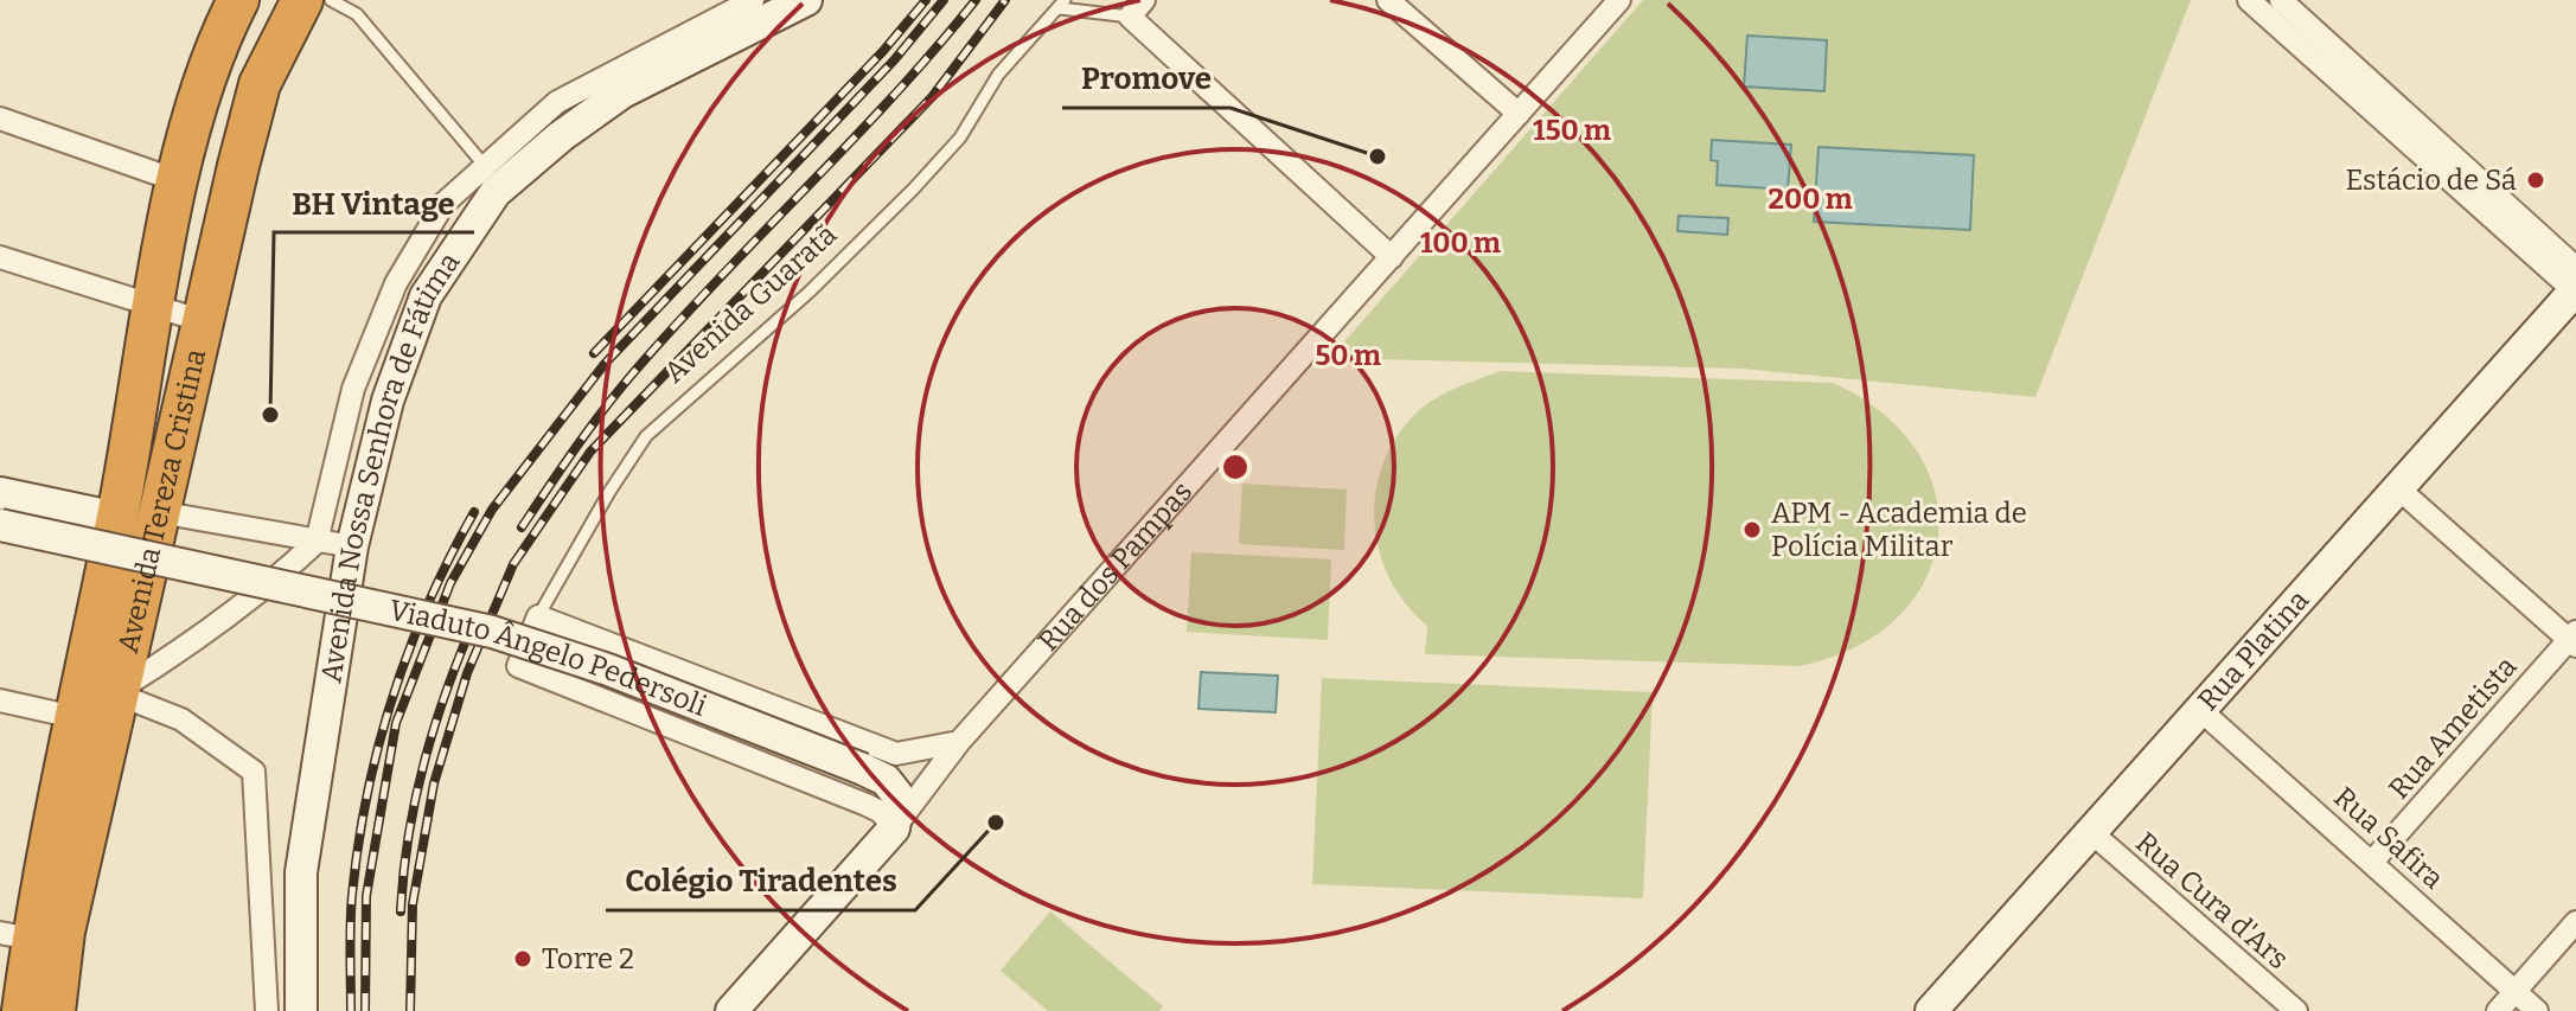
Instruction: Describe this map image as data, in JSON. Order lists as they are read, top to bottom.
{
  "streets": {
    "highway": ["Avenida Tereza Cristina"],
    "street": [
      "Avenida Guaratã",
      "Avenida Nossa Senhora de Fátima",
      "Rua dos Pampas",
      "Rua Platina",
      "Viaduto Ângelo Pedersoli",
      "Rua Ametista",
      "Rua Safira",
      "Rua Cura d'Ars"
    ]
  },
  "crossings": [
    ["Avenida Guaratã", "Rua dos Pampas"],
    ["Rua Platina", "Rua Safira"],
    ["Rua Platina", "Rua Cura d'Ars"],
    ["Rua Ametista", "Rua Safira"]
  ],
  "places": [
    "Promove",
    "Estácio de Sá",
    "BH Vintage",
    "APM - Academia de Polícia Militar",
    "Colégio Tiradentes",
    "Torre 2"
  ],
  "rings": [
    "150 m",
    "200 m",
    "100 m",
    "50 m"
  ]
}
